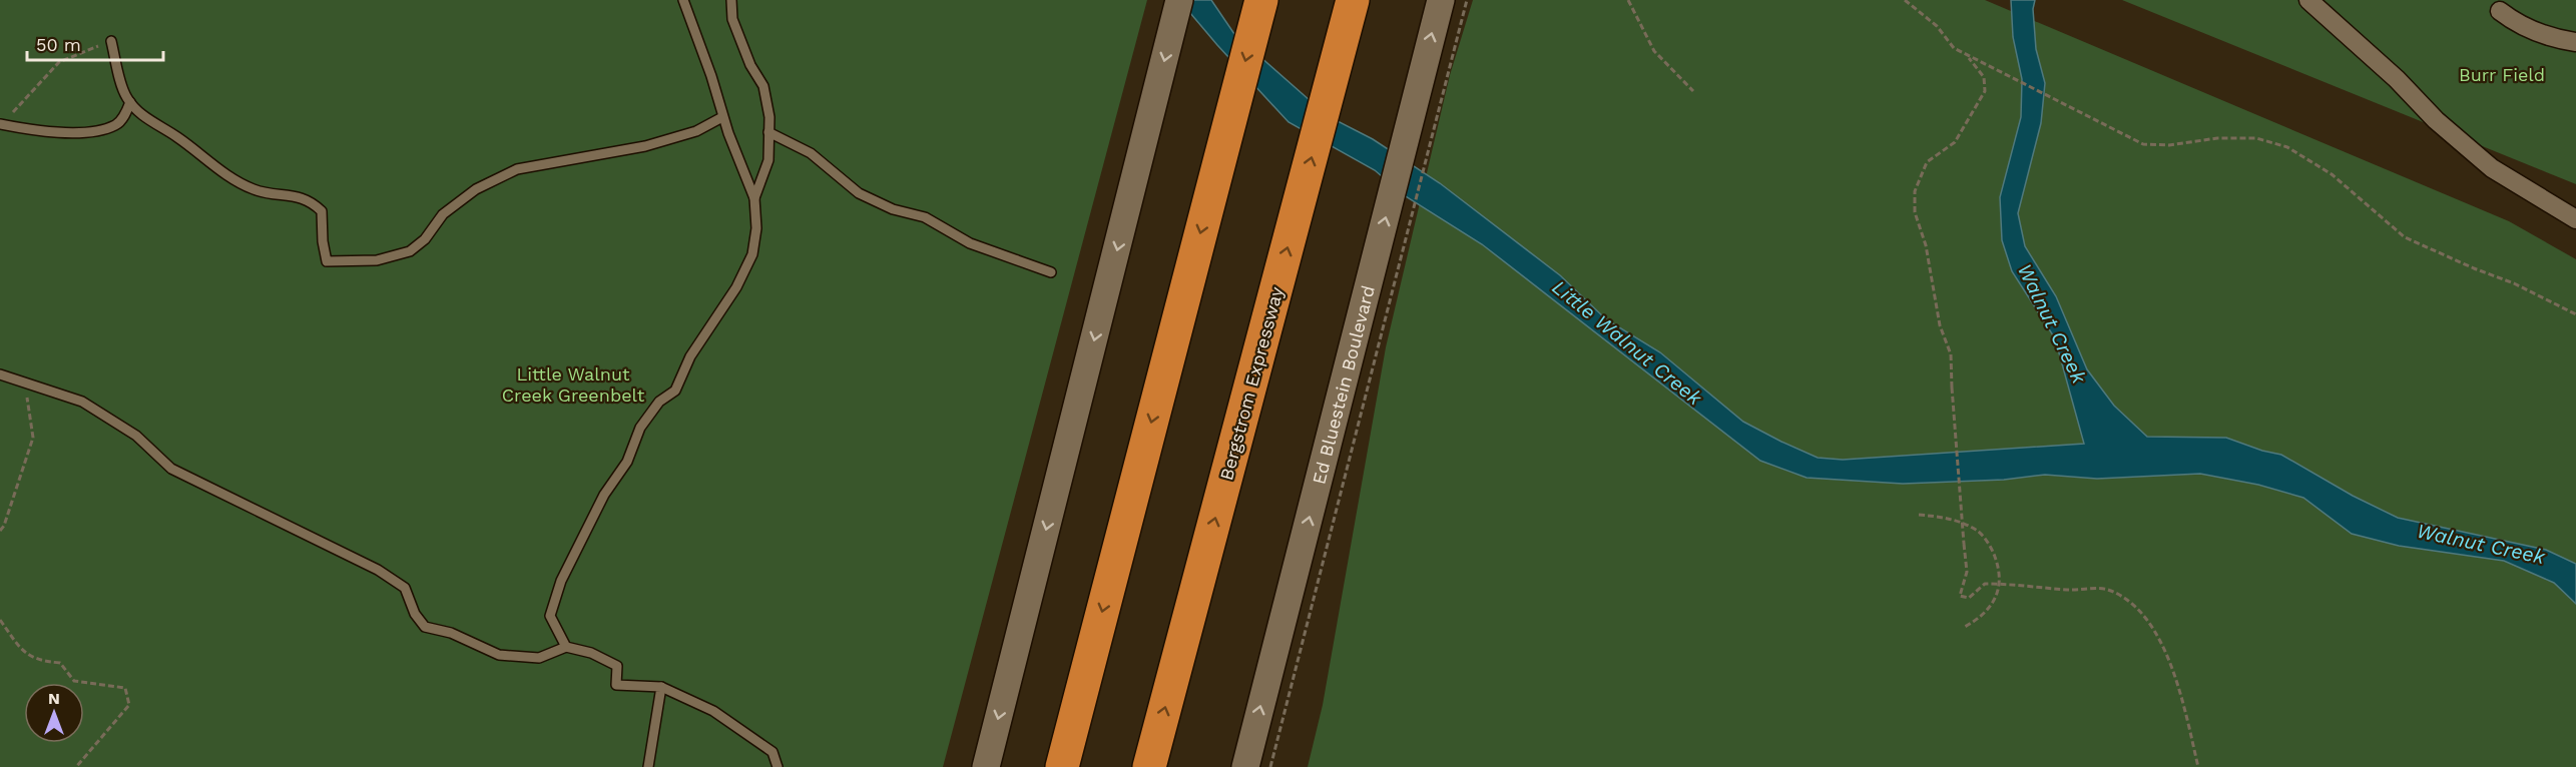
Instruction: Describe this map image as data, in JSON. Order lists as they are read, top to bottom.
{
  "streets": {
    "highway": ["Bergstrom Expressway"],
    "main road": ["Ed Bluestein Boulevard"]
  },
  "one_way": ["Ed Bluestein Boulevard"],
  "water": ["Walnut Creek", "Little Walnut Creek"],
  "parks": ["Burr Field", "Little Walnut Creek Greenbelt"],
  "scale_bar": "50 m",
  "north": "top"
}
